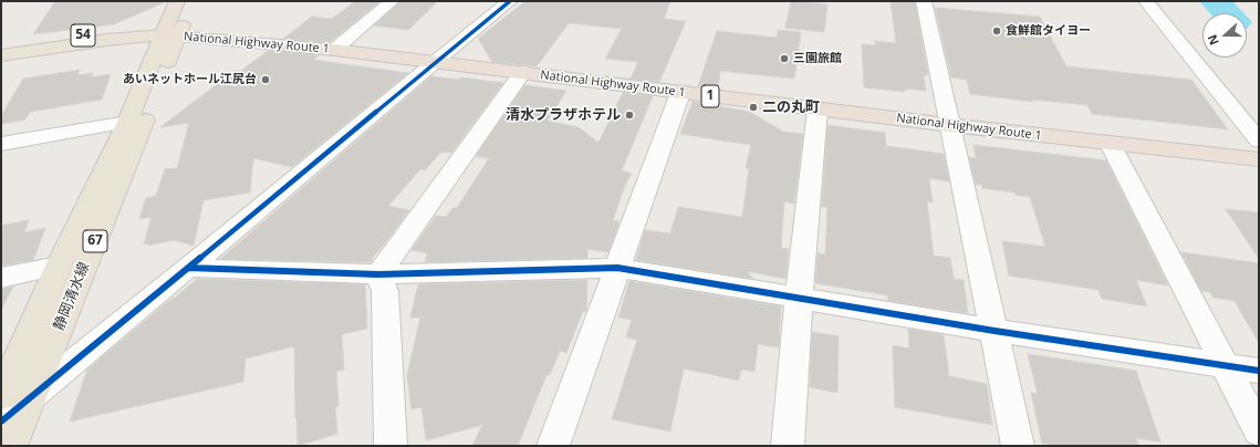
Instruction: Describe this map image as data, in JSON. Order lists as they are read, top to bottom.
{
  "streets": {
    "highway": ["National Highway Route 1", "1"],
    "main road": ["54", "67", "静岡清水線"]
  },
  "crossings": [
    ["54", "National Highway Route 1"],
    ["54", "静岡清水線"],
    ["National Highway Route 1", "静岡清水線"]
  ],
  "places": [
    "食鮮館タイヨー",
    "三園旅館",
    "あいネットホール江尻台",
    "二の丸町",
    "清水プラザホテル"
  ],
  "north": "left"
}
